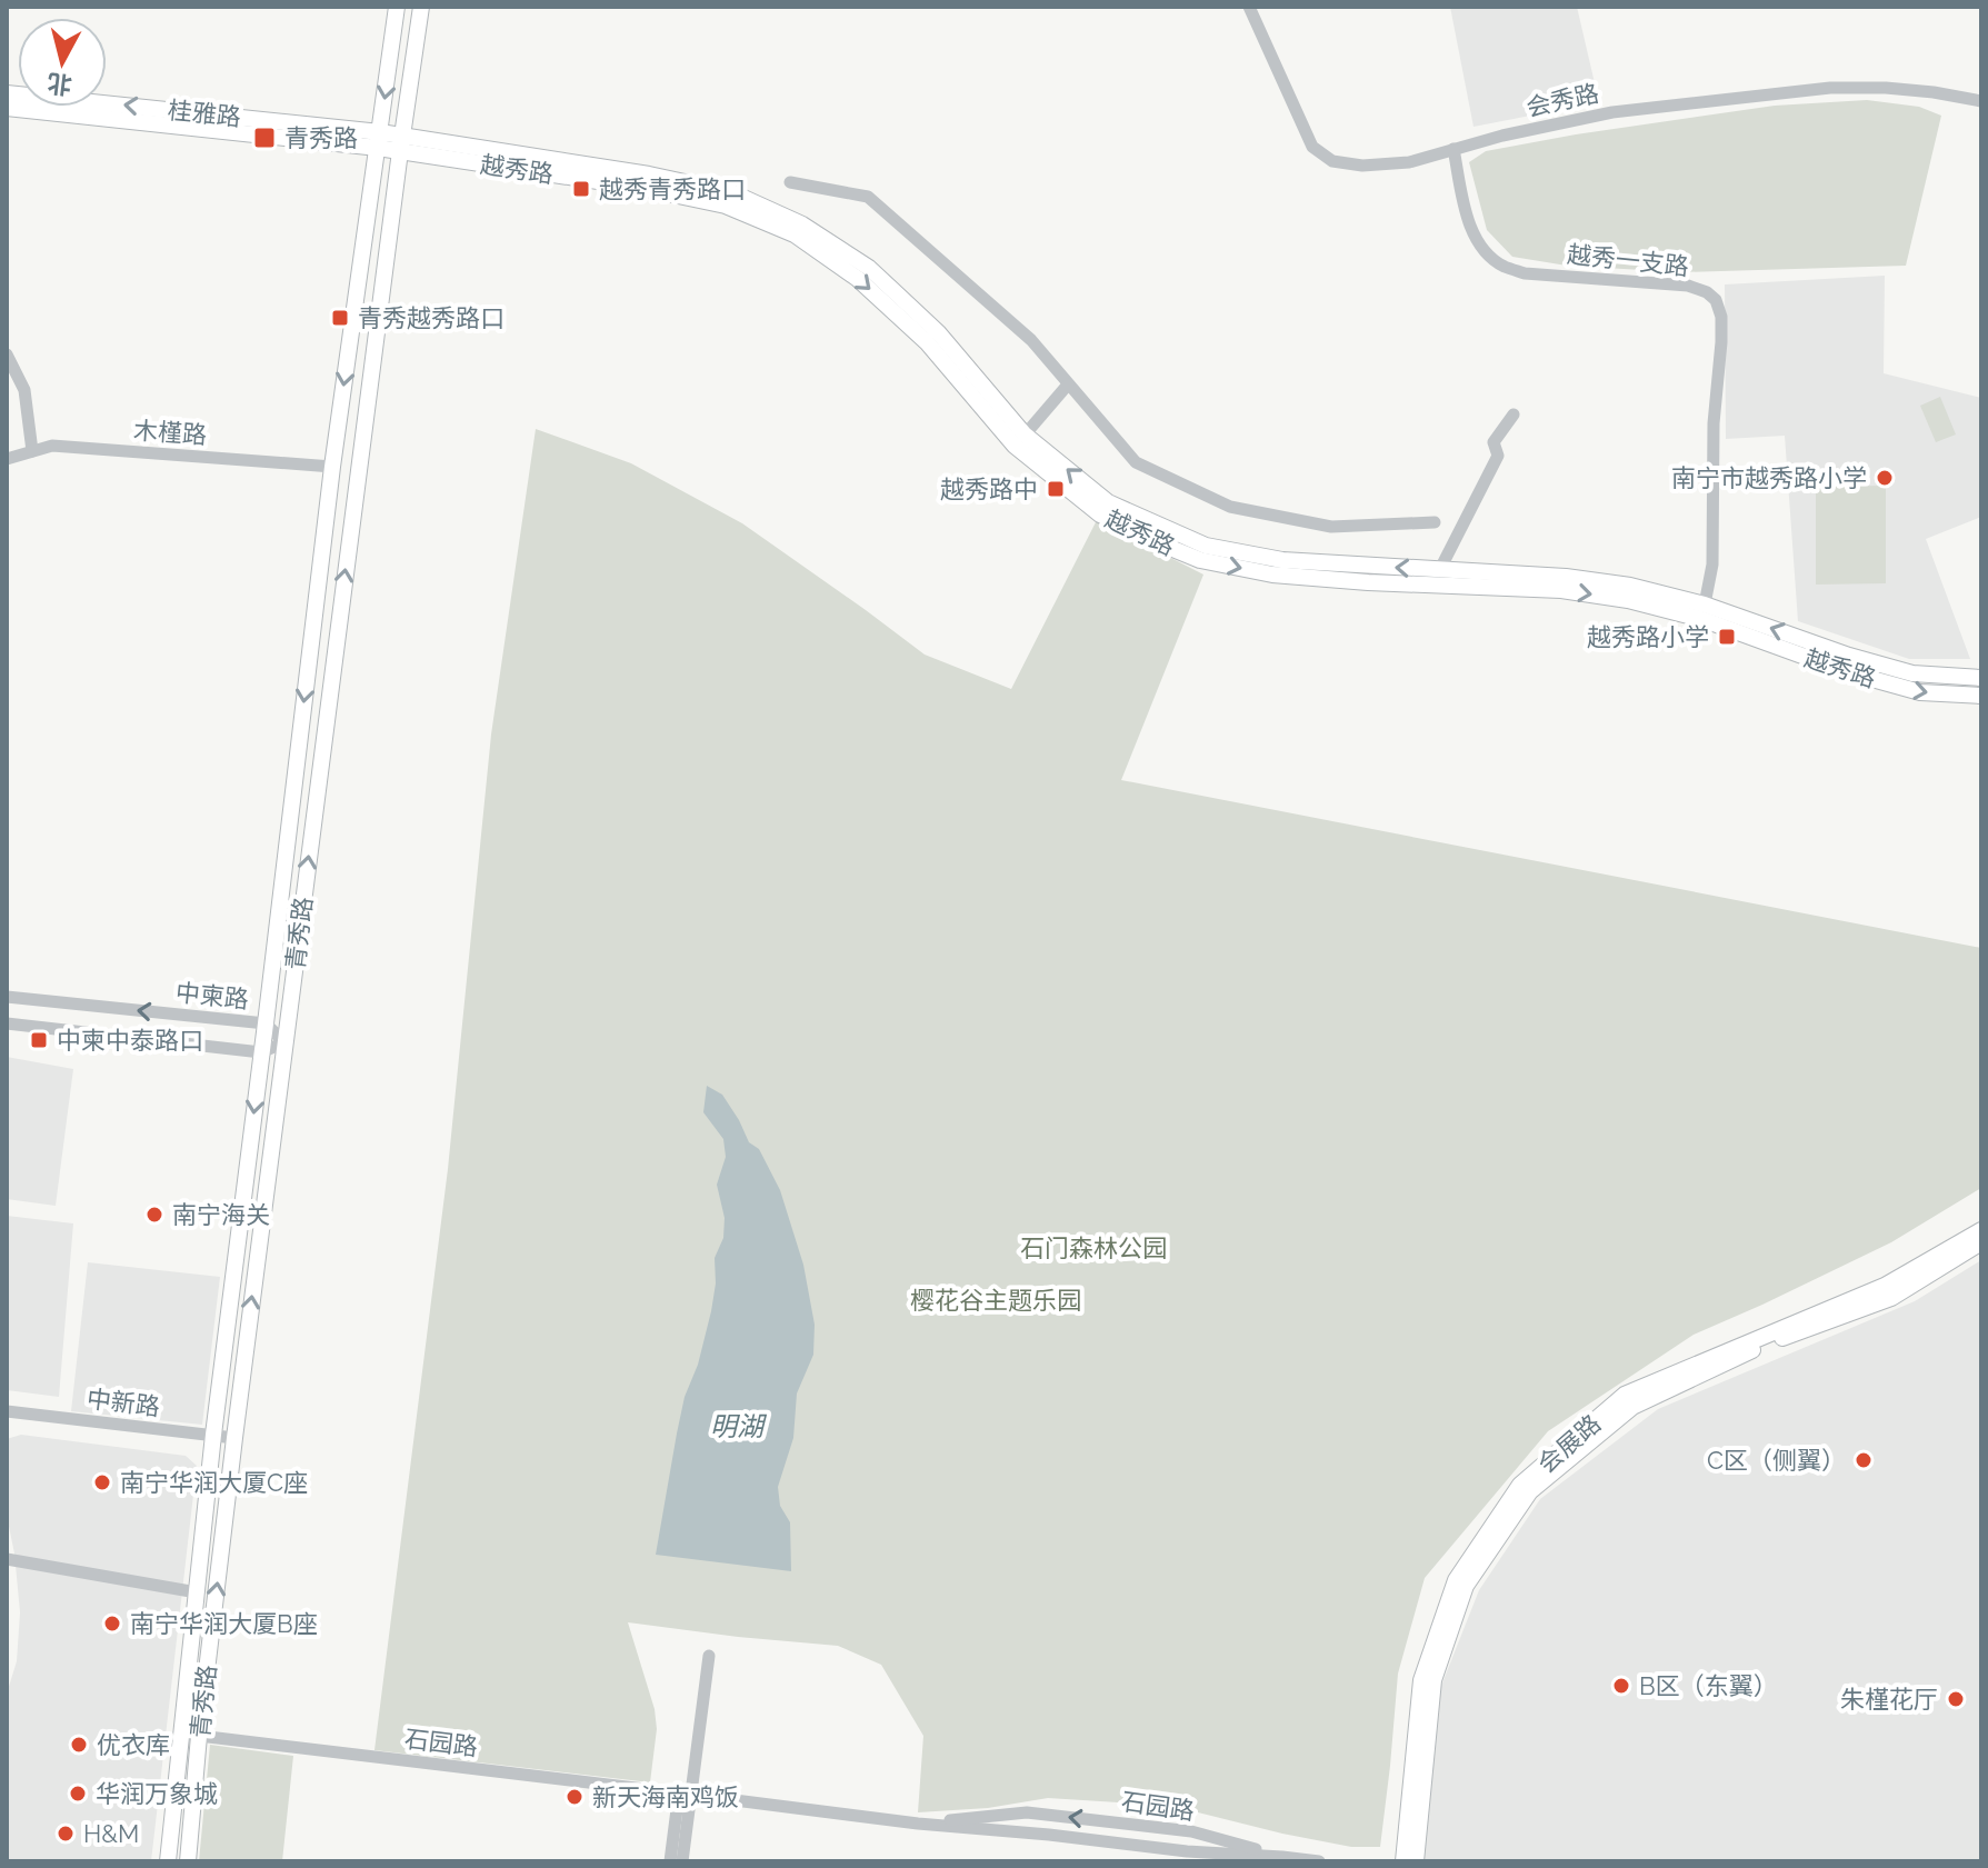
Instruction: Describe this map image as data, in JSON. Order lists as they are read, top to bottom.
{
  "streets": {
    "main road": [
      "桂雅路",
      "越秀路",
      "青秀路",
      "会展路"
    ],
    "street": [
      "会秀路",
      "越秀一支路",
      "木槿路",
      "中柬路",
      "中新路",
      "石园路"
    ]
  },
  "crossings": [
    ["会秀路", "越秀一支路"],
    ["桂雅路", "越秀路"],
    ["桂雅路", "青秀路"],
    ["越秀路", "越秀一支路"],
    ["越秀路", "青秀路"],
    ["木槿路", "青秀路"],
    ["青秀路", "中柬路"],
    ["青秀路", "中新路"],
    ["青秀路", "石园路"]
  ],
  "water": ["明湖"],
  "parks": ["石门森林公园", "樱花谷主题乐园"],
  "places": {
    "transit": [
      "青秀路",
      "越秀青秀路口",
      "青秀越秀路口",
      "越秀路中",
      "越秀路小学",
      "中柬中泰路口"
    ],
    "other": [
      "南宁市越秀路小学",
      "南宁海关",
      "C区（侧翼）",
      "南宁华润大厦C座",
      "南宁华润大厦B座",
      "B区（东翼）",
      "朱槿花厅",
      "优衣库",
      "华润万象城",
      "新天海南鸡饭",
      "H&M"
    ]
  },
  "north": "bottom"
}
